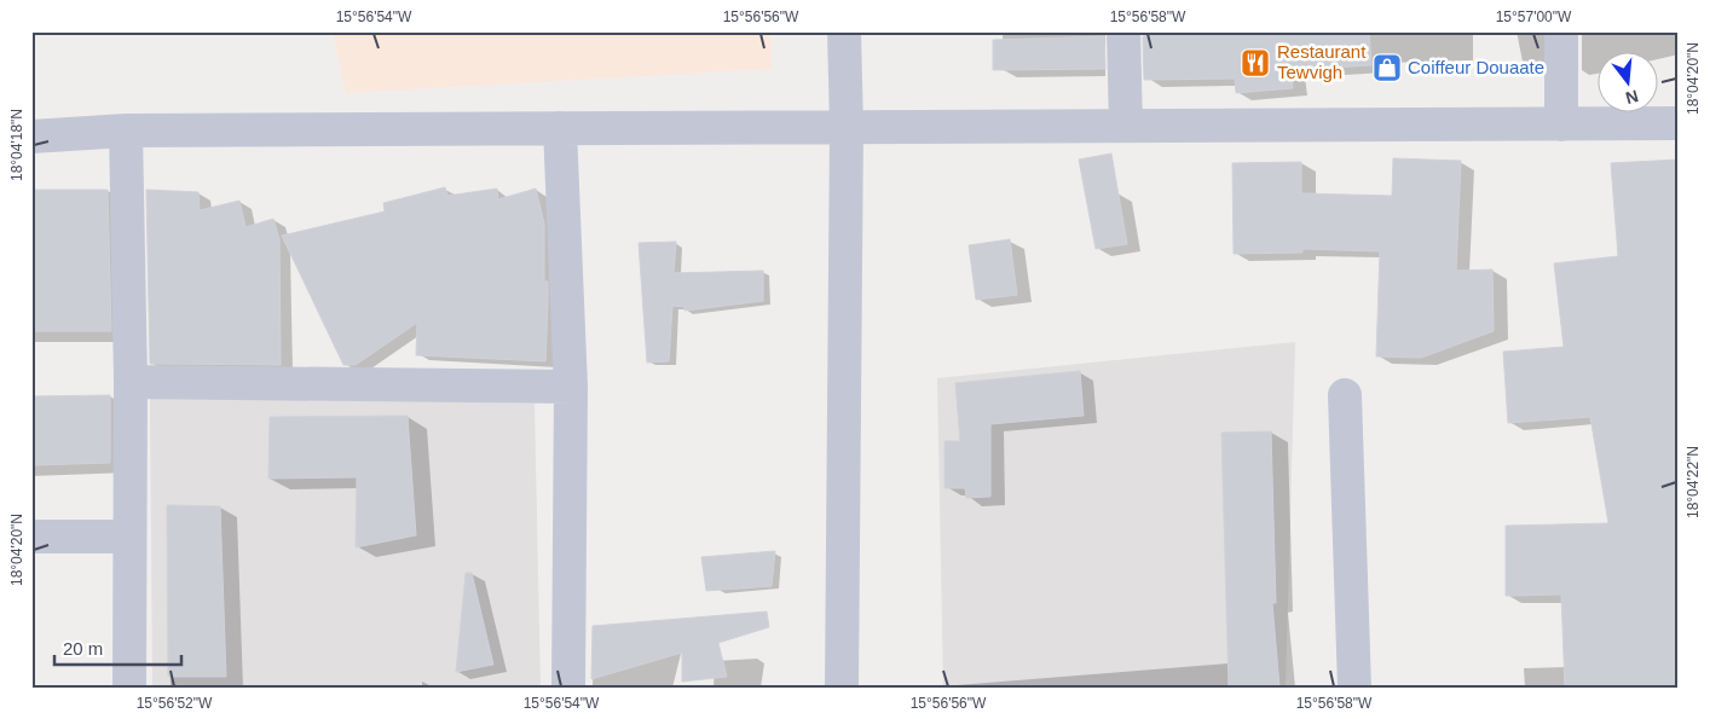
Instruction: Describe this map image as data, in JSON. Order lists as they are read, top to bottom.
{
  "places": {
    "restaurant": ["Restaurant Tewvigh"],
    "shop": ["Coiffeur Douaate"]
  },
  "scale_bar": "20 m",
  "north": "bottom",
  "coordinates": [
    "15°56'54\"W",
    "15°56'56\"W",
    "15°56'58\"W",
    "15°57'00\"W",
    "18°04'20\"N",
    "18°04'18\"N",
    "18°04'22\"N",
    "15°56'52\"W"
  ]
}
